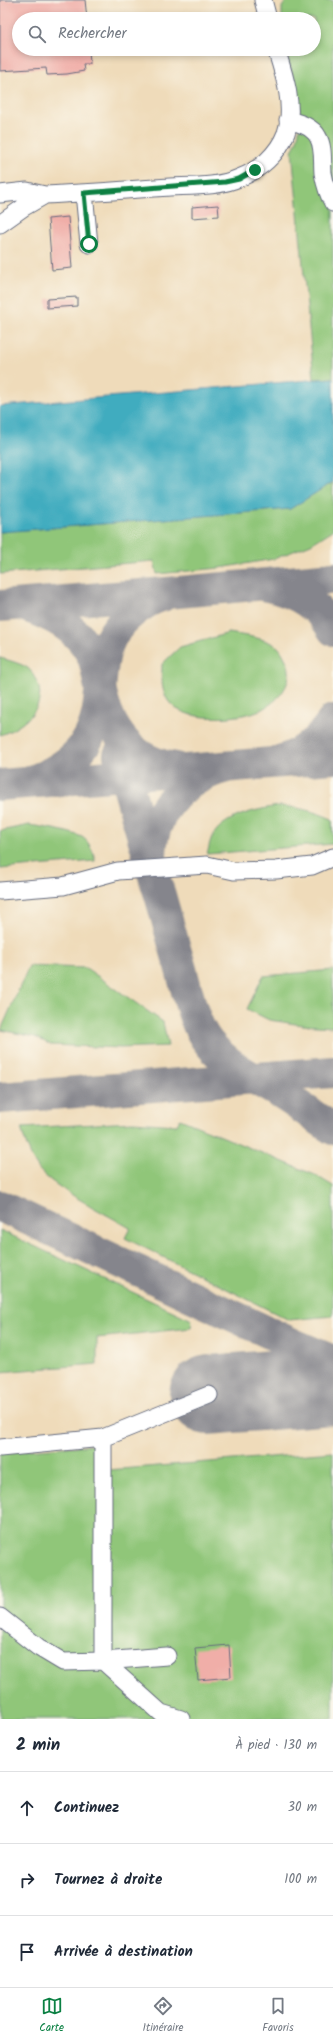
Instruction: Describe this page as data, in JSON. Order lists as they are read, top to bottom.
{
  "page": {
    "search": "Rechercher",
    "heading": ["2 min", "À pied · 130 m"],
    "list": [
      ["Continuez", "30 m"],
      ["Tournez à droite", "100 m"],
      "Arrivée à destination"
    ],
    "nav": ["Carte", "Itinéraire", "Favoris"]
  }
}
